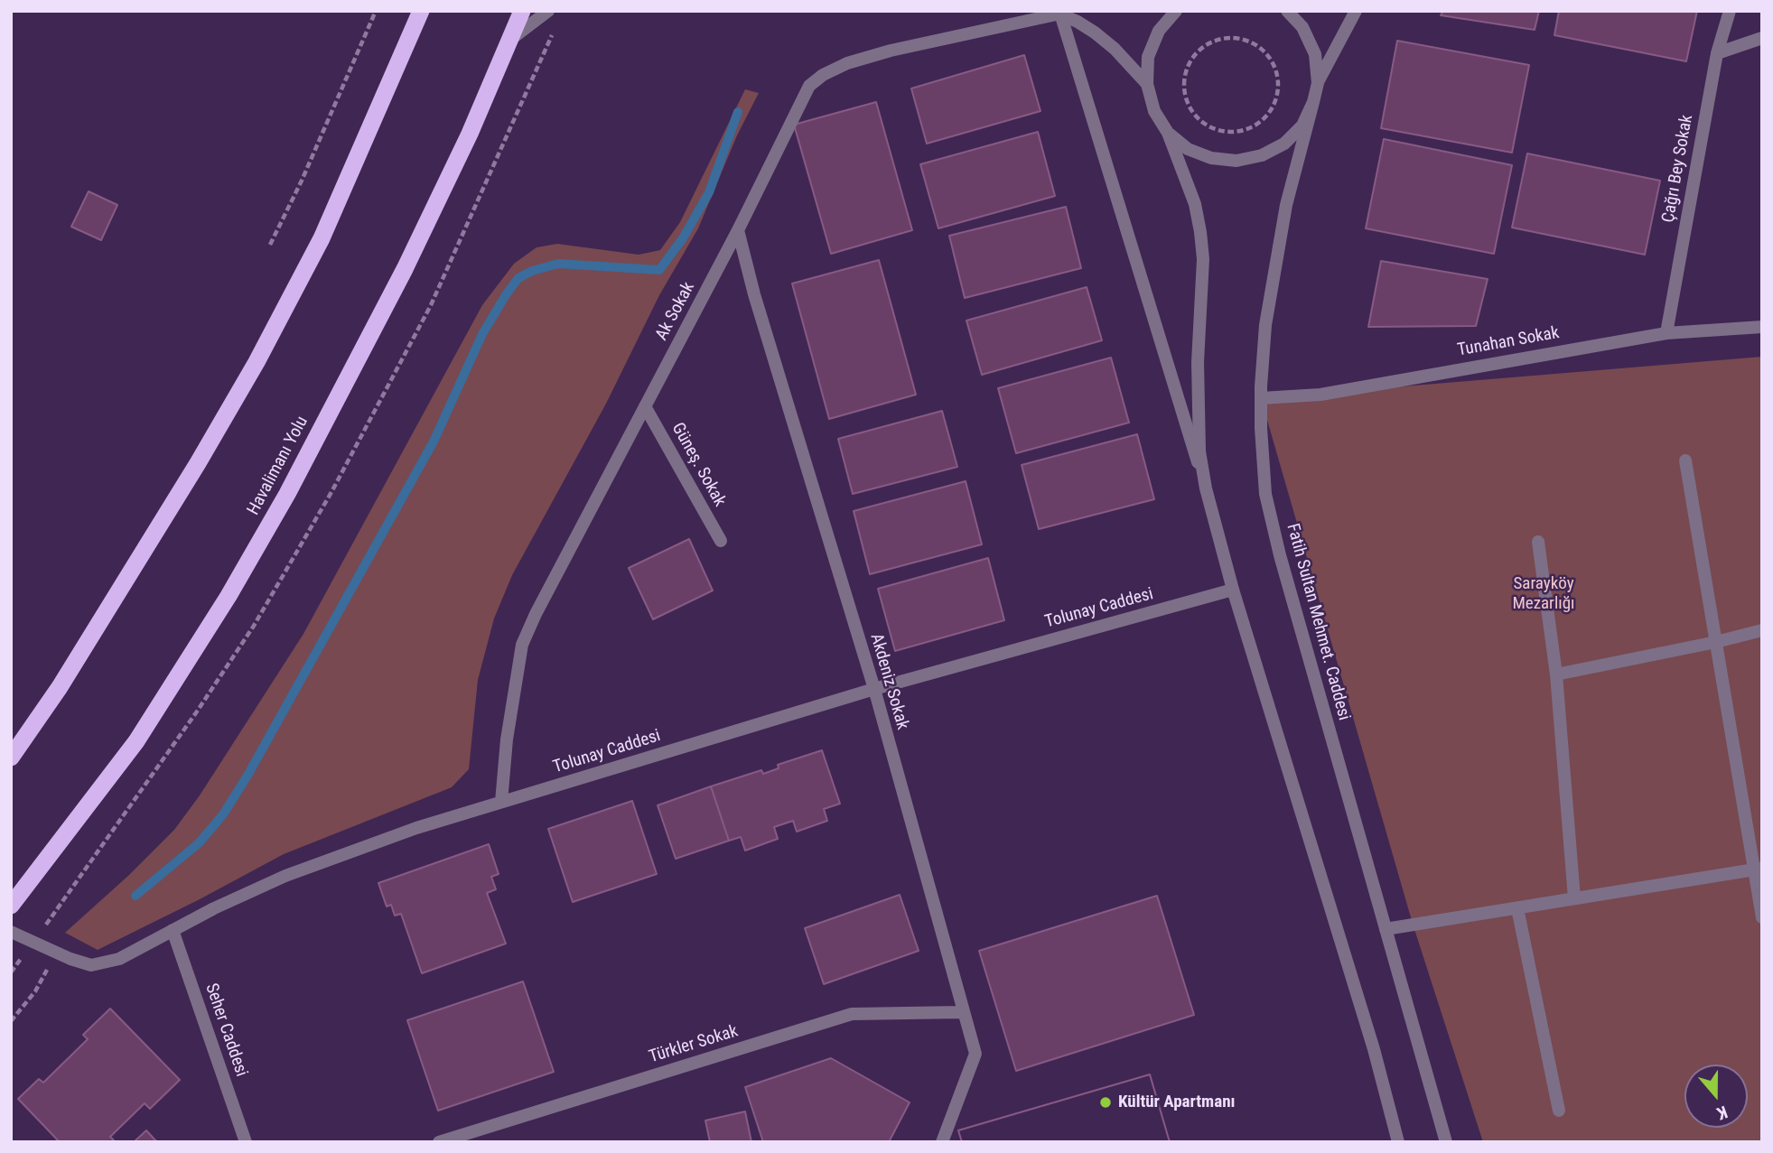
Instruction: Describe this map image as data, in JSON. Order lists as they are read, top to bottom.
{
  "streets": {
    "highway": ["Havalimanı Yolu"],
    "street": [
      "Çağrı Bey Sokak",
      "Ak Sokak",
      "Tunahan Sokak",
      "Güneş. Sokak",
      "Tolunay Caddesi",
      "Fatih Sultan Mehmet. Caddesi",
      "Akdeniz Sokak",
      "Seher Caddesi",
      "Türkler Sokak"
    ]
  },
  "crossings": [
    ["Çağrı Bey Sokak", "Tunahan Sokak"],
    ["Ak Sokak", "Güneş. Sokak"],
    ["Ak Sokak", "Tolunay Caddesi"],
    ["Ak Sokak", "Fatih Sultan Mehmet. Caddesi"],
    ["Ak Sokak", "Akdeniz Sokak"],
    ["Tunahan Sokak", "Fatih Sultan Mehmet. Caddesi"],
    ["Tolunay Caddesi", "Fatih Sultan Mehmet. Caddesi"],
    ["Tolunay Caddesi", "Akdeniz Sokak"],
    ["Tolunay Caddesi", "Seher Caddesi"],
    ["Akdeniz Sokak", "Türkler Sokak"]
  ],
  "parks": ["Sarayköy Mezarlığı"],
  "places": ["Kültür Apartmanı"],
  "north": "bottom"
}
